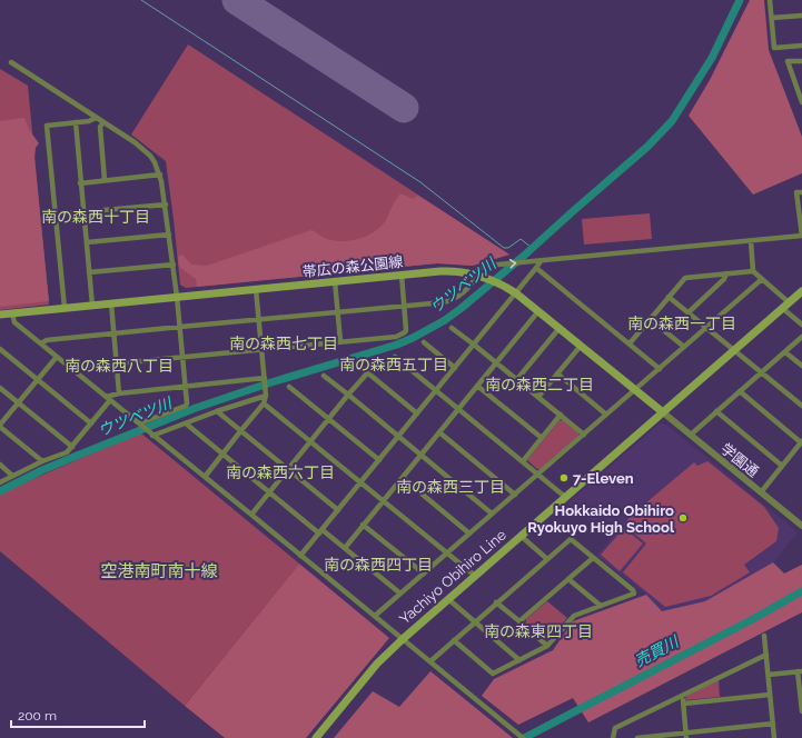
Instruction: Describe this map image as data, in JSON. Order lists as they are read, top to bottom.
{
  "streets": {
    "main road": ["帯広の森公園線", "Yachiyo Obihiro Line"],
    "street": ["学園通"]
  },
  "crossings": [
    ["帯広の森公園線", "学園通"],
    ["帯広の森公園線", "Yachiyo Obihiro Line"],
    ["学園通", "Yachiyo Obihiro Line"]
  ],
  "districts": [
    "南の森西十丁目",
    "南の森西一丁目",
    "南の森西七丁目",
    "南の森西五丁目",
    "南の森西八丁目",
    "南の森西二丁目",
    "南の森西六丁目",
    "南の森西三丁目",
    "南の森西四丁目",
    "空港南町南十線",
    "南の森東四丁目"
  ],
  "water": ["ウツベツ川", "売買川"],
  "places": ["7-Eleven", "Hokkaido Obihiro Ryokuyo High School"],
  "scale_bar": "200 m"
}
